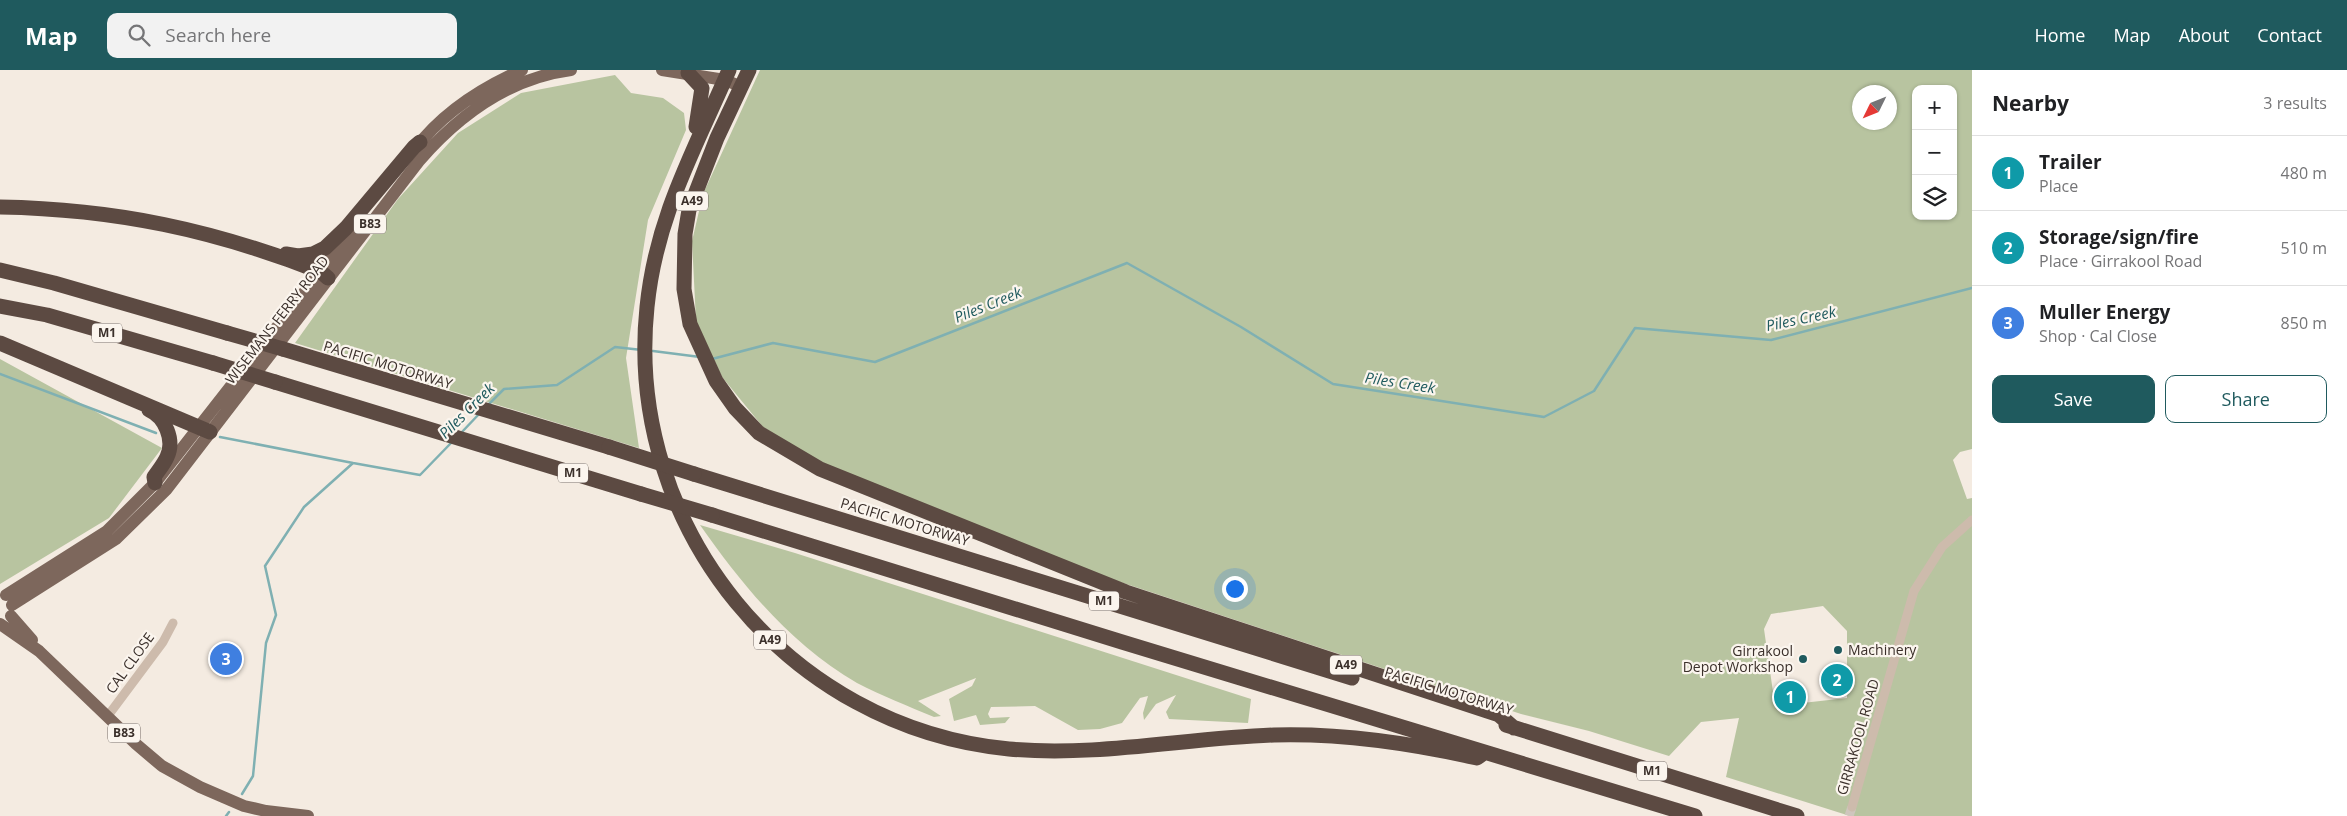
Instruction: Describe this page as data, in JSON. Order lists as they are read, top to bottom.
{
  "streets": {
    "highway": ["A49", "M1", "PACIFIC MOTORWAY"],
    "main road": ["B83", "WISEMANS FERRY ROAD"],
    "street": ["CAL CLOSE", "GIRRAKOOL ROAD"]
  },
  "crossings": [
    ["A49", "M1"],
    ["A49", "PACIFIC MOTORWAY"],
    ["B83", "WISEMANS FERRY ROAD"],
    ["B83", "CAL CLOSE"]
  ],
  "water": ["Piles Creek"],
  "places": ["Machinery", "Girrakool Depot Workshop"],
  "north": "bottom left",
  "page": {
    "header": "Map",
    "search": "Search here",
    "nav": [
      "Home",
      "Map",
      "About",
      "Contact"
    ],
    "heading": ["Nearby", "3 results"],
    "map_buttons": ["+", "−"],
    "list": [
      {
        "mark": "1",
        "name": "Trailer",
        "note": "Place",
        "value": "480 m"
      },
      {
        "mark": "2",
        "name": "Storage/sign/fire",
        "note": "Place · Girrakool Road",
        "value": "510 m"
      },
      {
        "mark": "3",
        "name": "Muller Energy",
        "note": "Shop · Cal Close",
        "value": "850 m"
      }
    ],
    "buttons": ["Save", "Share"],
    "pins": ["3", "2", "1"]
  }
}
